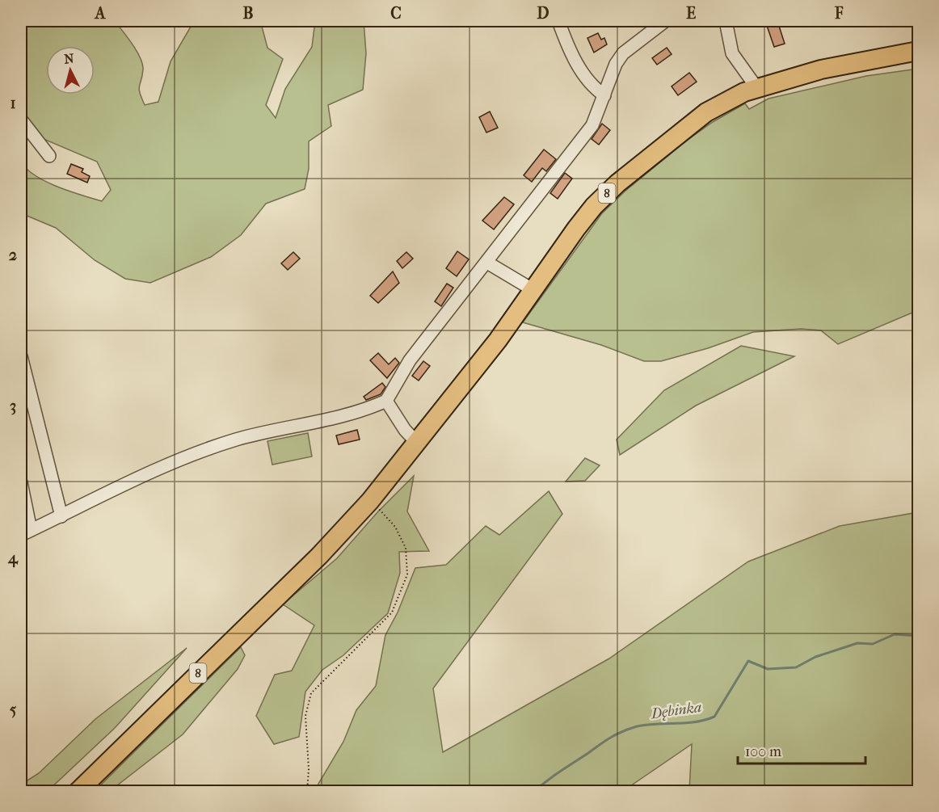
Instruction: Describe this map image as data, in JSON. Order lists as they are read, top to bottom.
{
  "streets": {
    "highway": ["8"]
  },
  "water": ["Dębinka"],
  "scale_bar": "100 m",
  "north": "top",
  "grid": {
    "columns": [
      "A",
      "B",
      "C",
      "D",
      "E",
      "F"
    ],
    "rows": [
      "1",
      "2",
      "3",
      "4",
      "5"
    ]
  }
}
